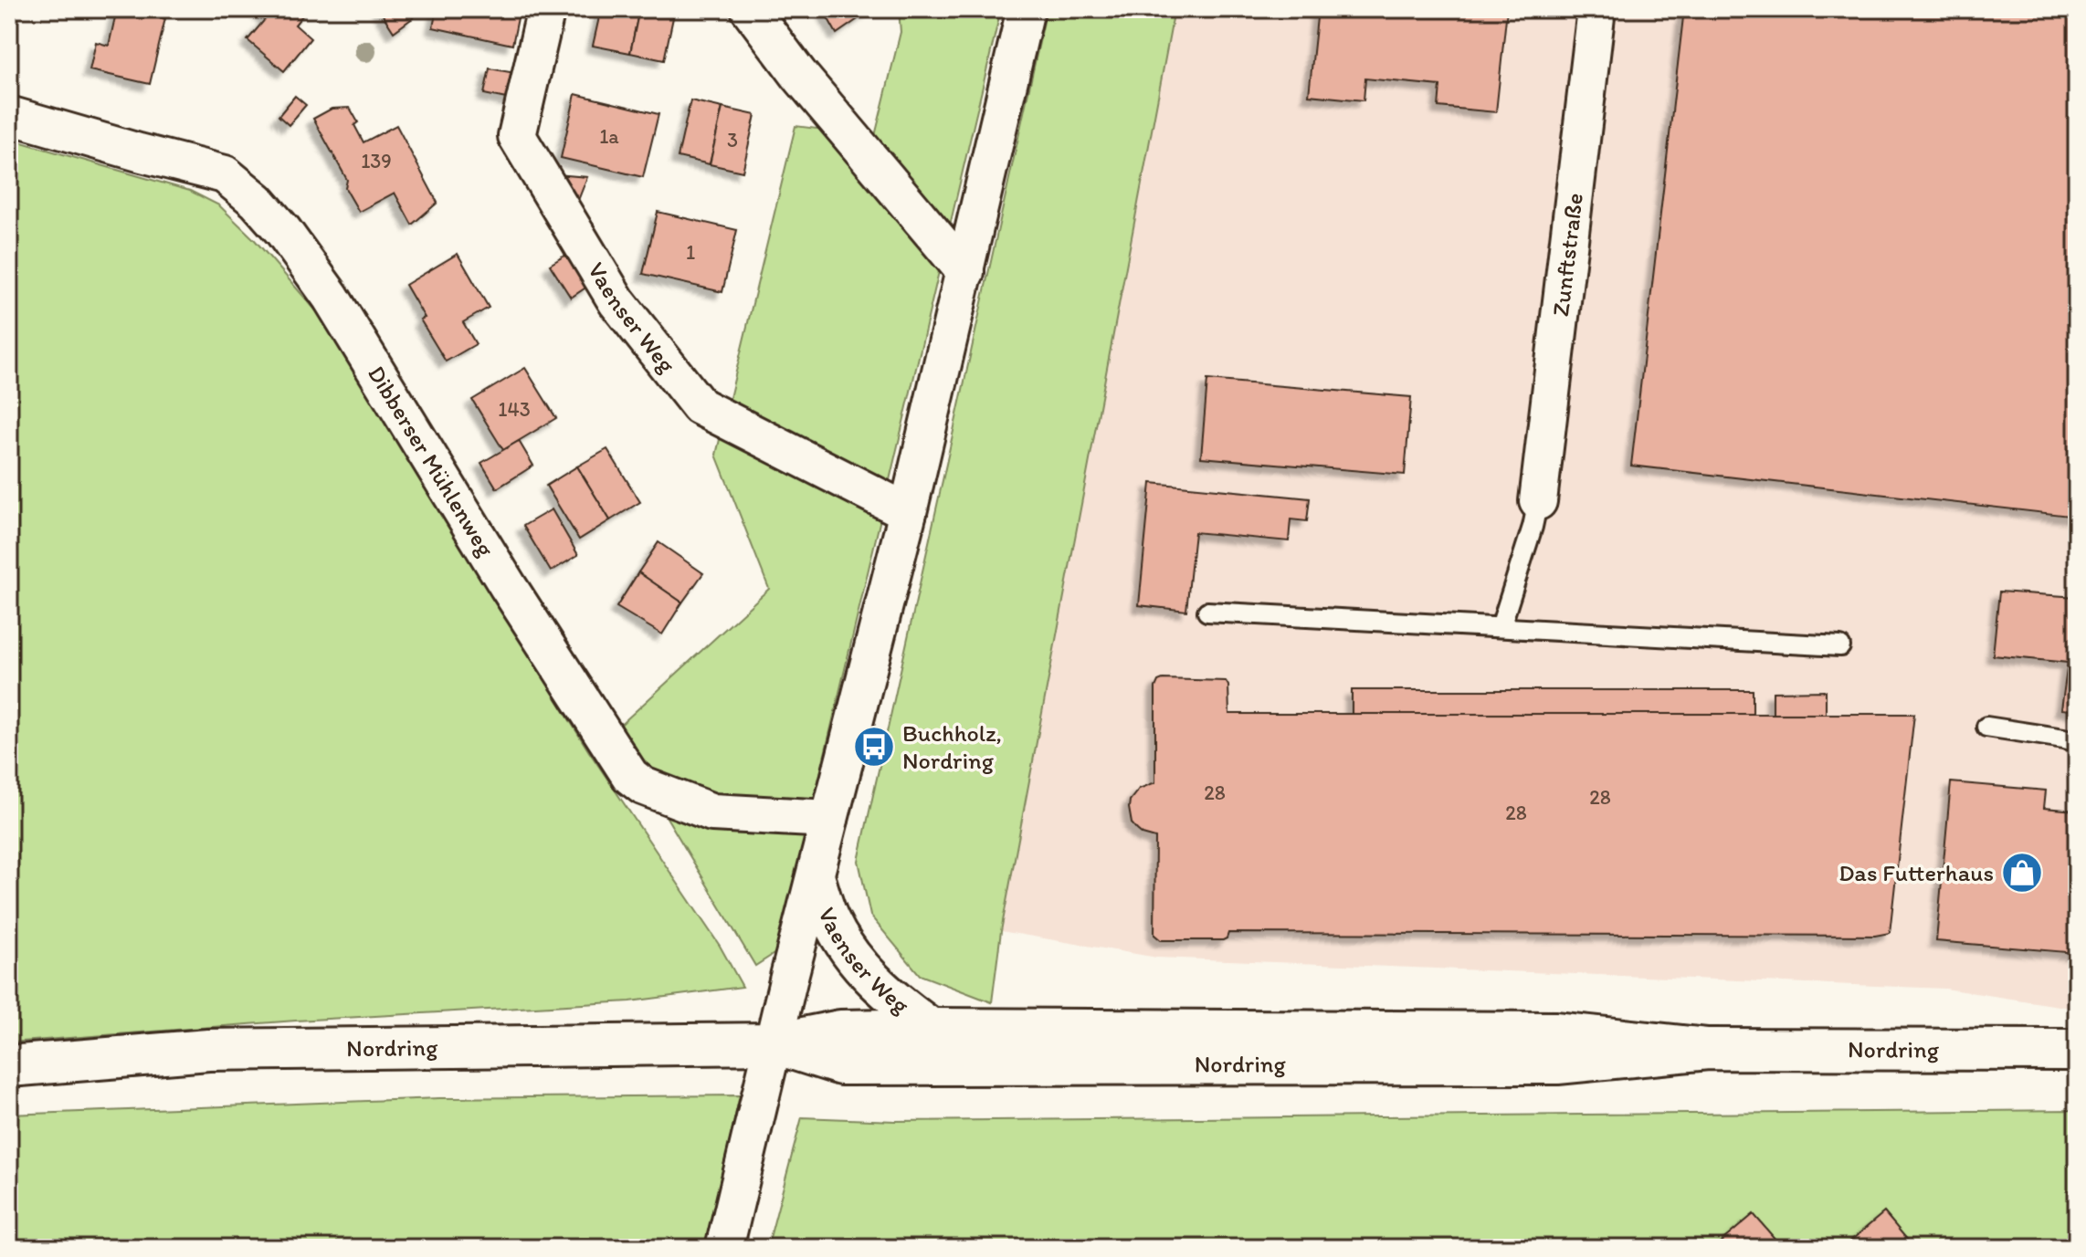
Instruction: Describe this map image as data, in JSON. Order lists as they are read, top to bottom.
{
  "streets": {
    "street": [
      "Zunftstraße",
      "Vaenser Weg",
      "Dibberser Mühlenweg",
      "Nordring"
    ]
  },
  "crossings": [
    ["Vaenser Weg", "Dibberser Mühlenweg"],
    ["Vaenser Weg", "Nordring"]
  ],
  "places": {
    "bus stop": ["Buchholz, Nordring"],
    "shop": ["Das Futterhaus"]
  },
  "house_numbers": [
    "1a",
    "3",
    "139",
    "1",
    "143",
    "28",
    "28",
    "28"
  ]
}
